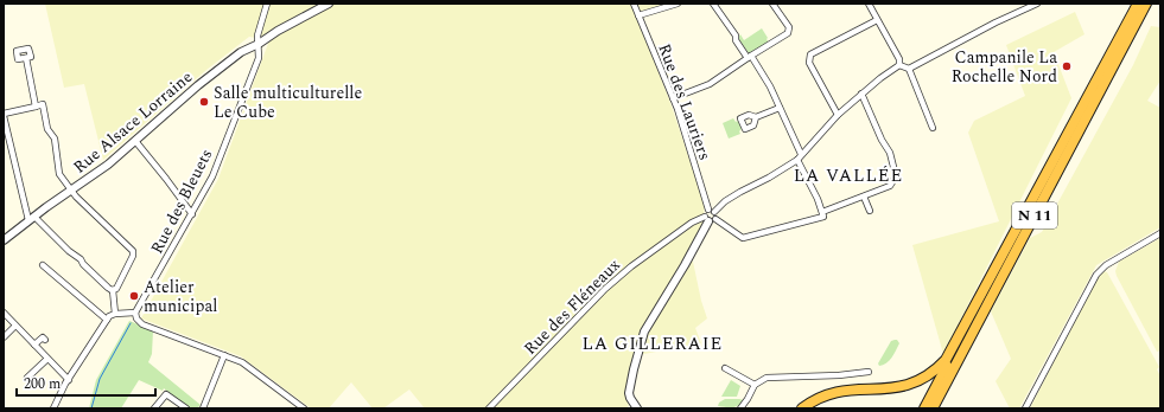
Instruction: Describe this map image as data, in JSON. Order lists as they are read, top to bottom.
{
  "streets": {
    "highway": ["N 11"],
    "street": [
      "Rue des Lauriers",
      "Rue Alsace Lorraine",
      "Rue des Bleuets",
      "Rue des Fléneaux"
    ]
  },
  "crossings": [
    ["Rue Alsace Lorraine", "Rue des Bleuets"]
  ],
  "districts": ["LA VALLÉE", "LA GILLERAIE"],
  "places": ["Campanile La Rochelle Nord", "Salle multiculturelle Le Cube", "Atelier municipal"],
  "scale_bar": "200 m"
}
